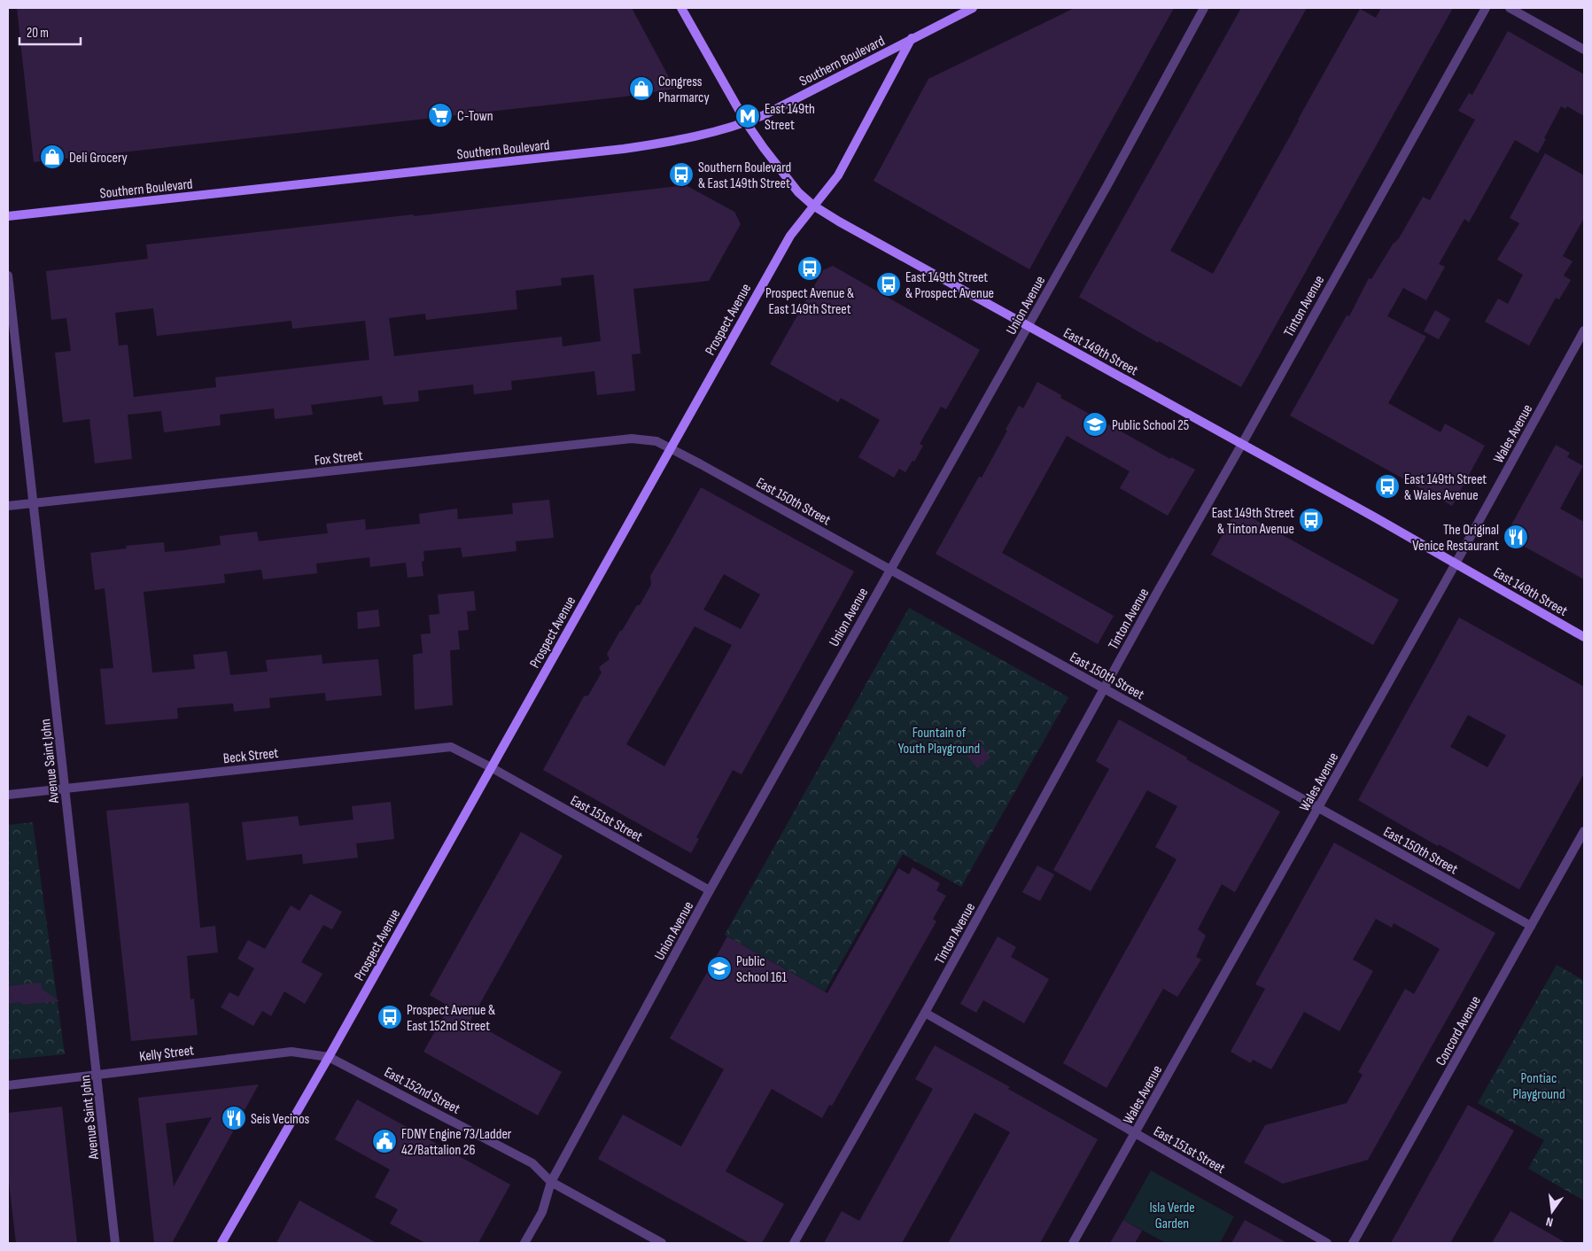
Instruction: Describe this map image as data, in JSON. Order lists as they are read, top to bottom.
{
  "streets": {
    "main road": ["Southern Boulevard", "Prospect Avenue", "East 149th Street"],
    "street": [
      "Union Avenue",
      "Tinton Avenue",
      "Wales Avenue",
      "Fox Street",
      "East 150th Street",
      "Beck Street",
      "Avenue Saint John",
      "East 151st Street",
      "Concord Avenue",
      "Kelly Street",
      "East 152nd Street"
    ]
  },
  "crossings": [
    ["Southern Boulevard", "Prospect Avenue"],
    ["Southern Boulevard", "East 149th Street"],
    ["Union Avenue", "East 149th Street"],
    ["Union Avenue", "East 150th Street"],
    ["Union Avenue", "East 151st Street"],
    ["Union Avenue", "East 152nd Street"],
    ["Tinton Avenue", "East 149th Street"],
    ["Tinton Avenue", "East 150th Street"],
    ["Tinton Avenue", "East 151st Street"],
    ["Prospect Avenue", "East 149th Street"],
    ["Prospect Avenue", "Fox Street"],
    ["Prospect Avenue", "East 150th Street"],
    ["Prospect Avenue", "Beck Street"],
    ["Prospect Avenue", "East 151st Street"],
    ["Prospect Avenue", "Kelly Street"],
    ["Prospect Avenue", "East 152nd Street"],
    ["East 149th Street", "Wales Avenue"],
    ["Wales Avenue", "East 150th Street"],
    ["Wales Avenue", "East 151st Street"],
    ["Fox Street", "East 150th Street"],
    ["Fox Street", "Avenue Saint John"],
    ["East 150th Street", "Concord Avenue"],
    ["Beck Street", "Avenue Saint John"],
    ["Beck Street", "East 151st Street"],
    ["Avenue Saint John", "Kelly Street"],
    ["Kelly Street", "East 152nd Street"]
  ],
  "parks": ["Fountain of Youth Playground", "Pontiac Playground", "Isla Verde Garden"],
  "places": {
    "shop": ["Congress Pharmarcy", "Deli Grocery"],
    "supermarket": ["C-Town"],
    "metro station": ["East 149th Street"],
    "bus stop": [
      "Southern Boulevard & East 149th Street",
      "Prospect Avenue & East 149th Street",
      "East 149th Street & Prospect Avenue",
      "East 149th Street & Wales Avenue",
      "East 149th Street & Tinton Avenue",
      "Prospect Avenue & East 152nd Street"
    ],
    "school or university": ["Public School 25", "Public School 161"],
    "restaurant": ["The Original Venice Restaurant", "Seis Vecinos"],
    "public building": ["FDNY Engine 73/Ladder 42/Battalion 26"]
  },
  "scale_bar": "20 m",
  "north": "bottom"
}
